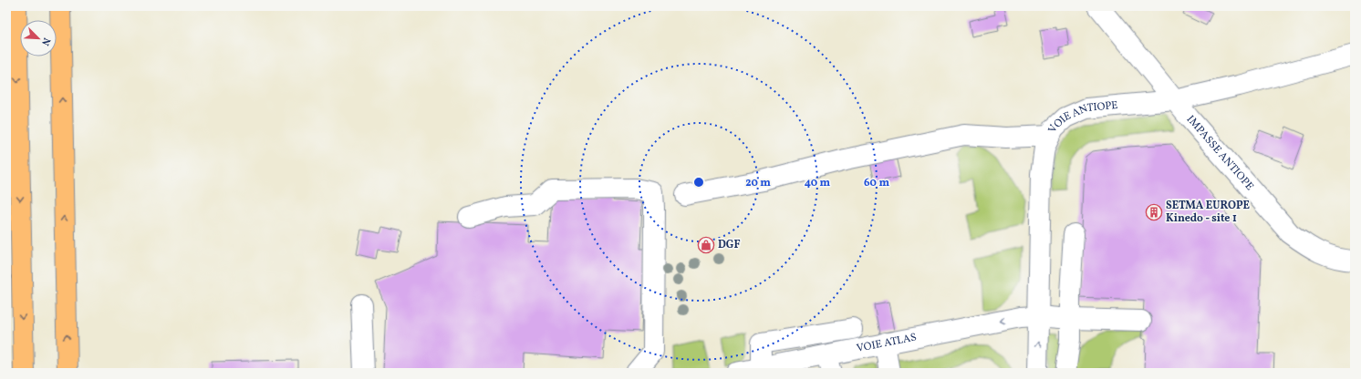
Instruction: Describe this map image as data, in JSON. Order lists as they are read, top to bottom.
{
  "streets": {
    "street": ["VOIE ANTIOPE", "IMPASSE ANTIOPE", "VOIE ATLAS"]
  },
  "crossings": [
    ["VOIE ANTIOPE", "IMPASSE ANTIOPE"],
    ["VOIE ANTIOPE", "VOIE ATLAS"]
  ],
  "one_way": ["VOIE ATLAS"],
  "places": {
    "building": ["SETMA EUROPE Kinedo - site 1"],
    "shop": ["DGF"]
  },
  "north": "bottom right",
  "rings": ["20 m", "40 m", "60 m"]
}
